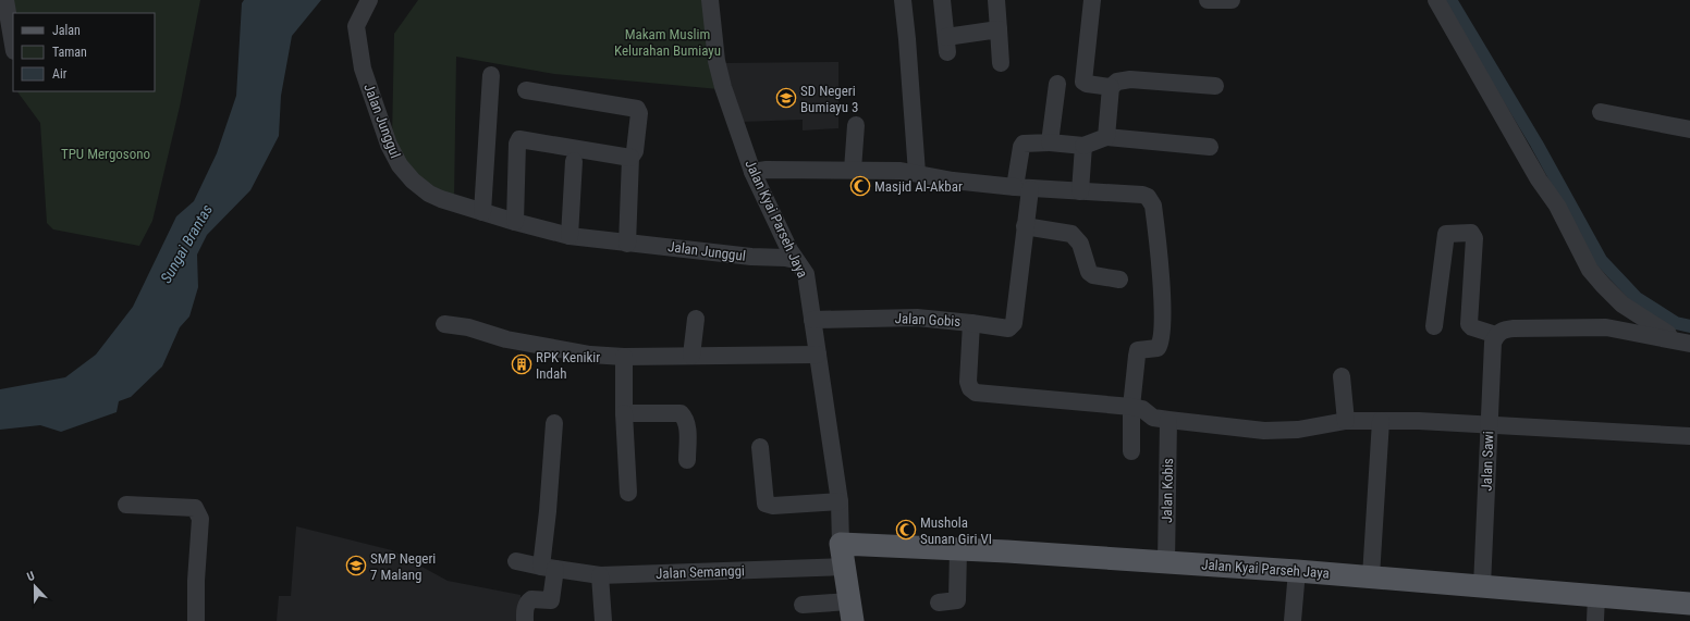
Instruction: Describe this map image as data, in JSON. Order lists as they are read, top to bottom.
{
  "streets": {
    "main road": ["Jalan Kyai Parseh Jaya"],
    "street": [
      "Jalan Junggul",
      "Jalan Gobis",
      "Jalan Sawi",
      "Jalan Kobis",
      "Jalan Semanggi"
    ]
  },
  "crossings": [
    ["Jalan Junggul", "Jalan Kyai Parseh Jaya"],
    ["Jalan Kyai Parseh Jaya", "Jalan Gobis"],
    ["Jalan Kyai Parseh Jaya", "Jalan Sawi"],
    ["Jalan Kyai Parseh Jaya", "Jalan Kobis"],
    ["Jalan Kyai Parseh Jaya", "Jalan Semanggi"],
    ["Jalan Gobis", "Jalan Sawi"],
    ["Jalan Gobis", "Jalan Kobis"]
  ],
  "water": ["Sungai Brantas"],
  "parks": ["Makam Muslim Kelurahan Bumiayu", "TPU Mergosono"],
  "places": {
    "school or university": ["SD Negeri Bumiayu 3", "SMP Negeri 7 Malang"],
    "mosque": ["Masjid Al-Akbar", "Mushola Sunan Giri VI"],
    "building": ["RPK Kenikir Indah"]
  },
  "legend": ["Jalan", "Taman", "Air"],
  "north": "top"
}
